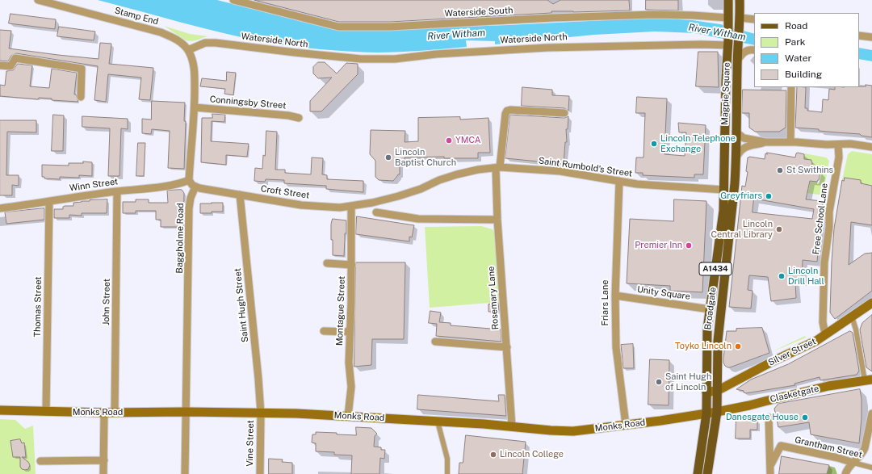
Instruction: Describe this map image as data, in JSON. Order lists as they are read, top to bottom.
{
  "streets": {
    "main road": [
      "Magpie Square",
      "A1434",
      "Broadgate",
      "Silver Street",
      "Clasketgate",
      "Monks Road"
    ],
    "street": [
      "Waterside South",
      "Stamp End",
      "Waterside North",
      "Conningsby Street",
      "Saint Rumbold's Street",
      "Winn Street",
      "Croft Street",
      "Free School Lane",
      "Baggholme Road",
      "Unity Square",
      "Rosemary Lane",
      "John Street",
      "Friars Lane",
      "Saint Hugh Street",
      "Thomas Street",
      "Montague Street",
      "Vine Street",
      "Grantham Street"
    ]
  },
  "crossings": [
    ["Waterside South", "A1434"],
    ["Stamp End", "Waterside North"],
    ["Waterside North", "Magpie Square"],
    ["Waterside North", "A1434"],
    ["Magpie Square", "A1434"],
    ["Magpie Square", "Broadgate"],
    ["Saint Rumbold's Street", "Croft Street"],
    ["Saint Rumbold's Street", "Rosemary Lane"],
    ["Saint Rumbold's Street", "Friars Lane"],
    ["Saint Rumbold's Street", "Broadgate"],
    ["Winn Street", "John Street"],
    ["Winn Street", "Thomas Street"],
    ["Croft Street", "Baggholme Road"],
    ["Croft Street", "Saint Hugh Street"],
    ["Croft Street", "Montague Street"],
    ["Free School Lane", "Silver Street"],
    ["Baggholme Road", "Monks Road"],
    ["A1434", "Broadgate"],
    ["A1434", "Clasketgate"],
    ["A1434", "Monks Road"],
    ["Unity Square", "Friars Lane"],
    ["Unity Square", "Broadgate"],
    ["Rosemary Lane", "Monks Road"],
    ["John Street", "Monks Road"],
    ["Friars Lane", "Monks Road"],
    ["Saint Hugh Street", "Monks Road"],
    ["Saint Hugh Street", "Vine Street"],
    ["Thomas Street", "Monks Road"],
    ["Broadgate", "Silver Street"],
    ["Broadgate", "Clasketgate"],
    ["Broadgate", "Monks Road"],
    ["Montague Street", "Monks Road"],
    ["Clasketgate", "Monks Road"],
    ["Monks Road", "Vine Street"]
  ],
  "water": ["River Witham"],
  "places": [
    "YMCA",
    "Lincoln Telephone Exchange",
    "Lincoln Baptist Church",
    "St Swithins",
    "Greyfriars",
    "Lincoln Central Library",
    "Premier Inn",
    "Lincoln Drill Hall",
    "Toyko Lincoln",
    "Saint Hugh of Lincoln",
    "Danesgate House",
    "Lincoln College"
  ],
  "legend": [
    "Road",
    "Park",
    "Water",
    "Building"
  ]
}
